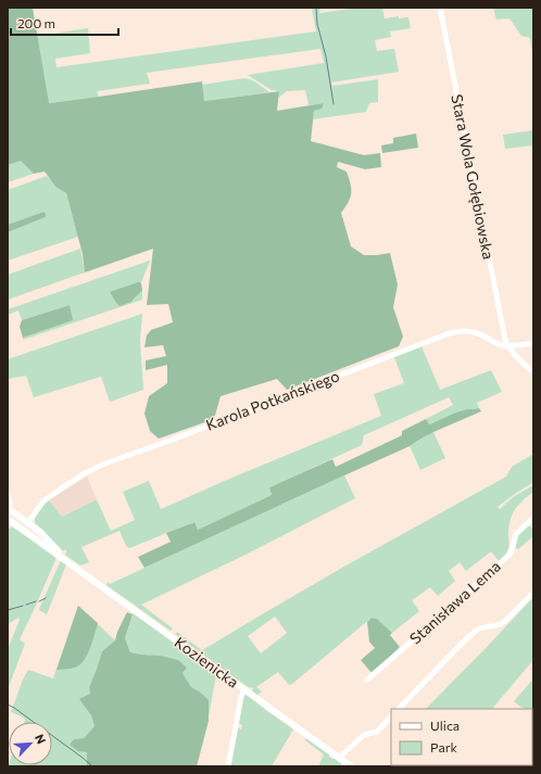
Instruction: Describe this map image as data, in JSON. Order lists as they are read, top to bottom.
{
  "streets": {
    "main road": ["Kozienicka"],
    "street": ["Stara Wola Gołębiowska", "Karola Potkańskiego", "Stanisława Lema"]
  },
  "crossings": [
    ["Stara Wola Gołębiowska", "Karola Potkańskiego"],
    ["Karola Potkańskiego", "Kozienicka"]
  ],
  "legend": ["Ulica", "Park"],
  "scale_bar": "200 m",
  "north": "top right"
}
